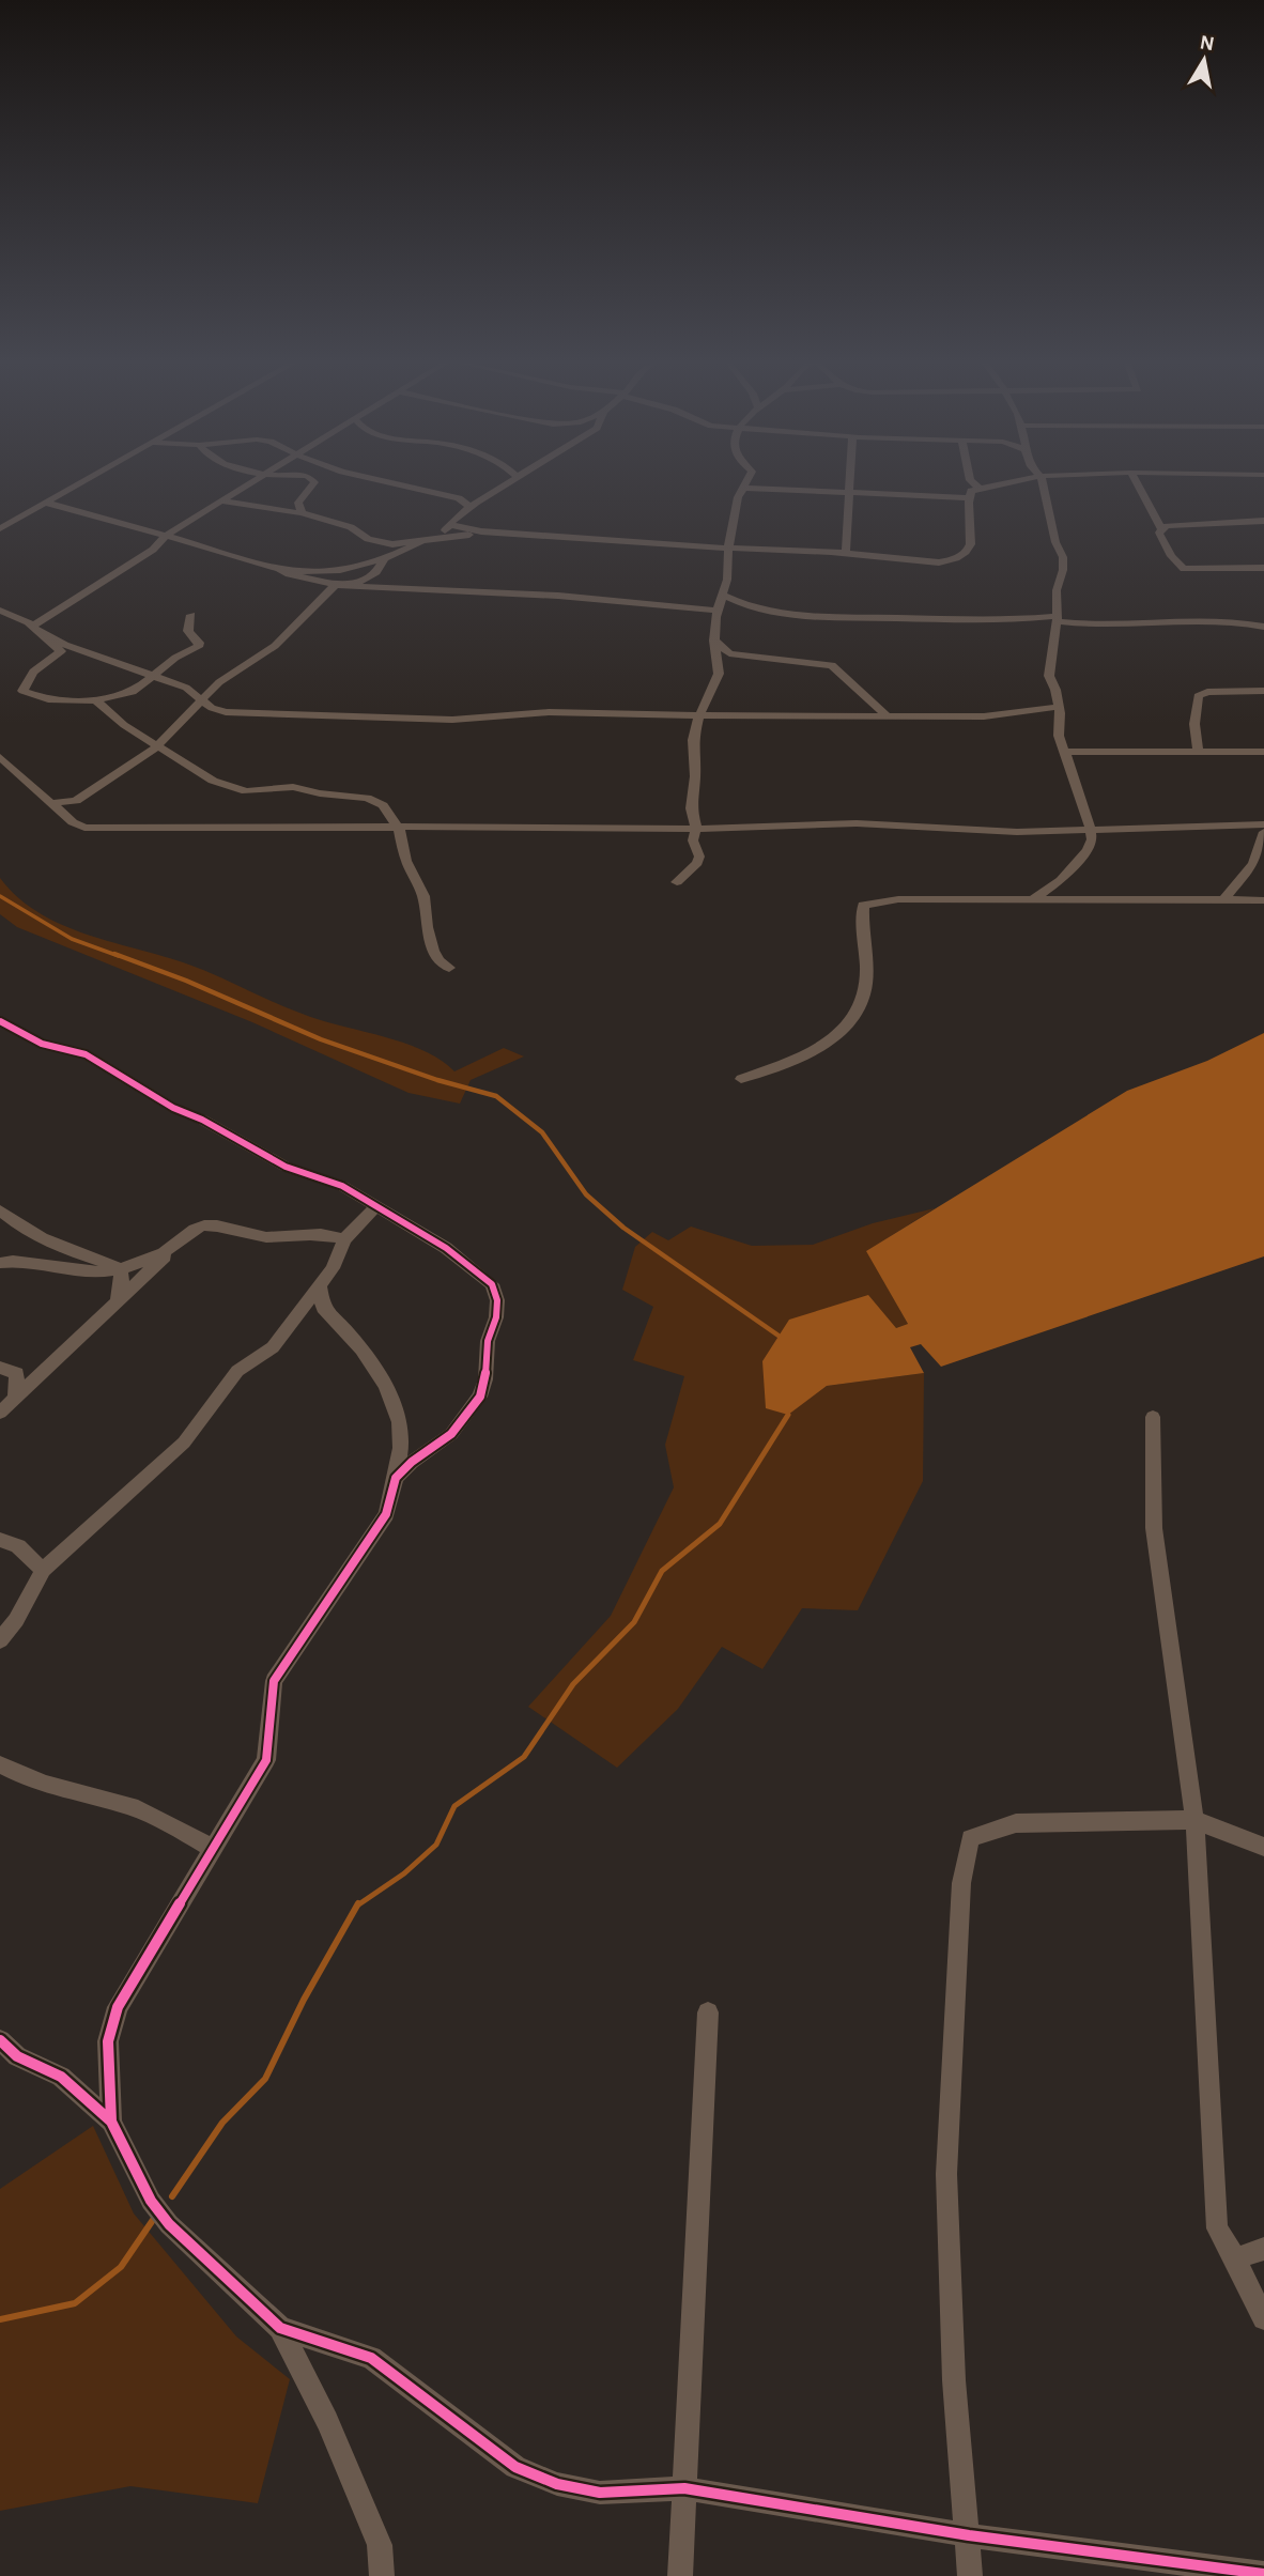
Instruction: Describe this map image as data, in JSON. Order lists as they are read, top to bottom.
{
  "north": "top"
}
